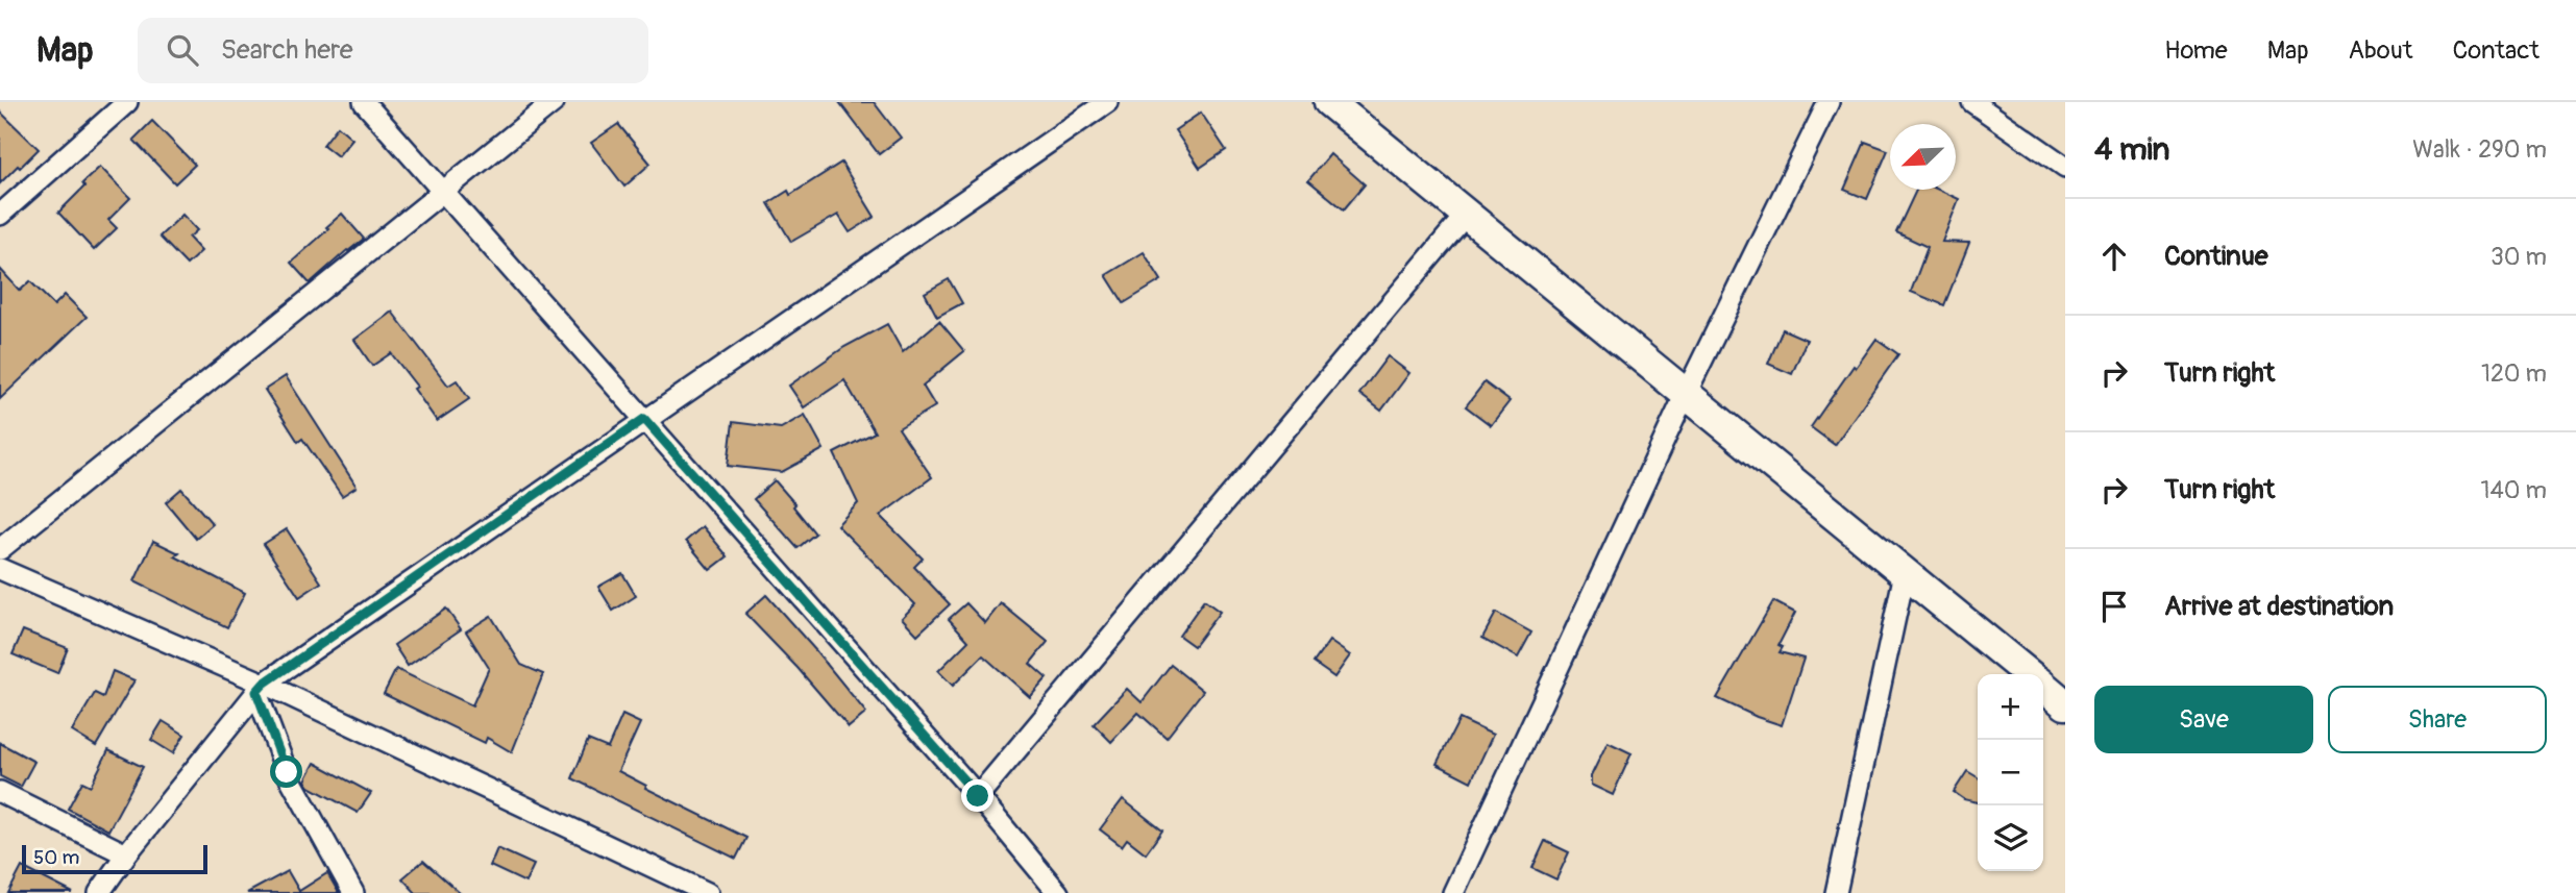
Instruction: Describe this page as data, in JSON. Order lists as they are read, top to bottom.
{
  "scale_bar": "50 m",
  "north": "bottom left",
  "page": {
    "header": "Map",
    "search": "Search here",
    "nav": [
      "Home",
      "Map",
      "About",
      "Contact"
    ],
    "heading": ["4 min", "Walk · 290 m"],
    "list": [
      ["Continue", "30 m"],
      ["Turn right", "120 m"],
      ["Turn right", "140 m"],
      "Arrive at destination"
    ],
    "buttons": ["Save", "Share"],
    "map_buttons": ["+", "−"],
    "scale": "50 m"
  }
}
